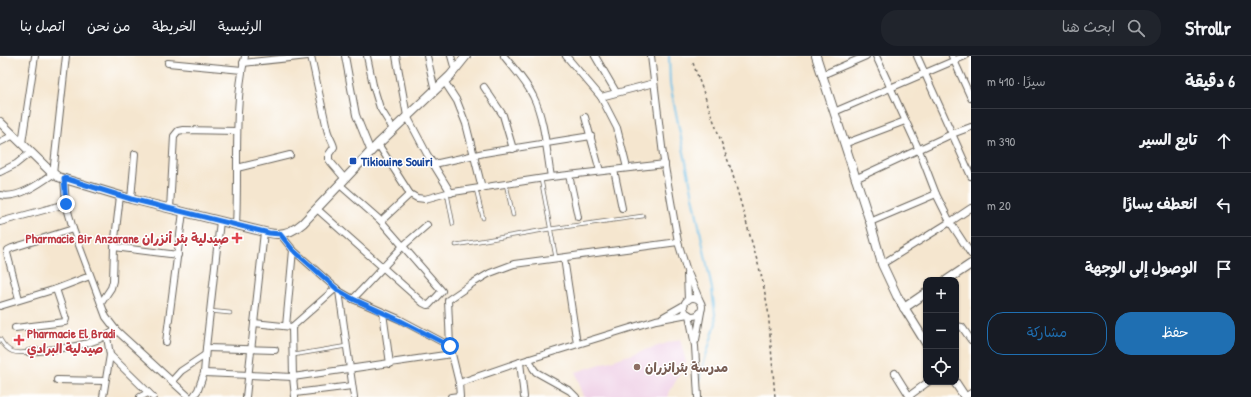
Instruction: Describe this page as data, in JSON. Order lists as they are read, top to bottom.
{
  "places": {
    "transit": ["Tikiouine Souiri"],
    "health": ["Pharmacie Bir Anzarane صيدلية بئر أنزران", "Pharmacie El Bradi صيدلية البرادي"],
    "other": ["مدرسة بئرانزران"]
  },
  "page": {
    "header": "Strollr",
    "search": "ابحث هنا",
    "nav": [
      "الرئيسية",
      "الخريطة",
      "من نحن",
      "اتصل بنا"
    ],
    "heading": ["6 دقيقة", "سيرًا · 410 m"],
    "list": [
      ["تابع السير", "390 m"],
      ["انعطف يسارًا", "20 m"],
      "الوصول إلى الوجهة"
    ],
    "map_buttons": ["+", "−"],
    "buttons": ["حفظ", "مشاركة"]
  }
}
